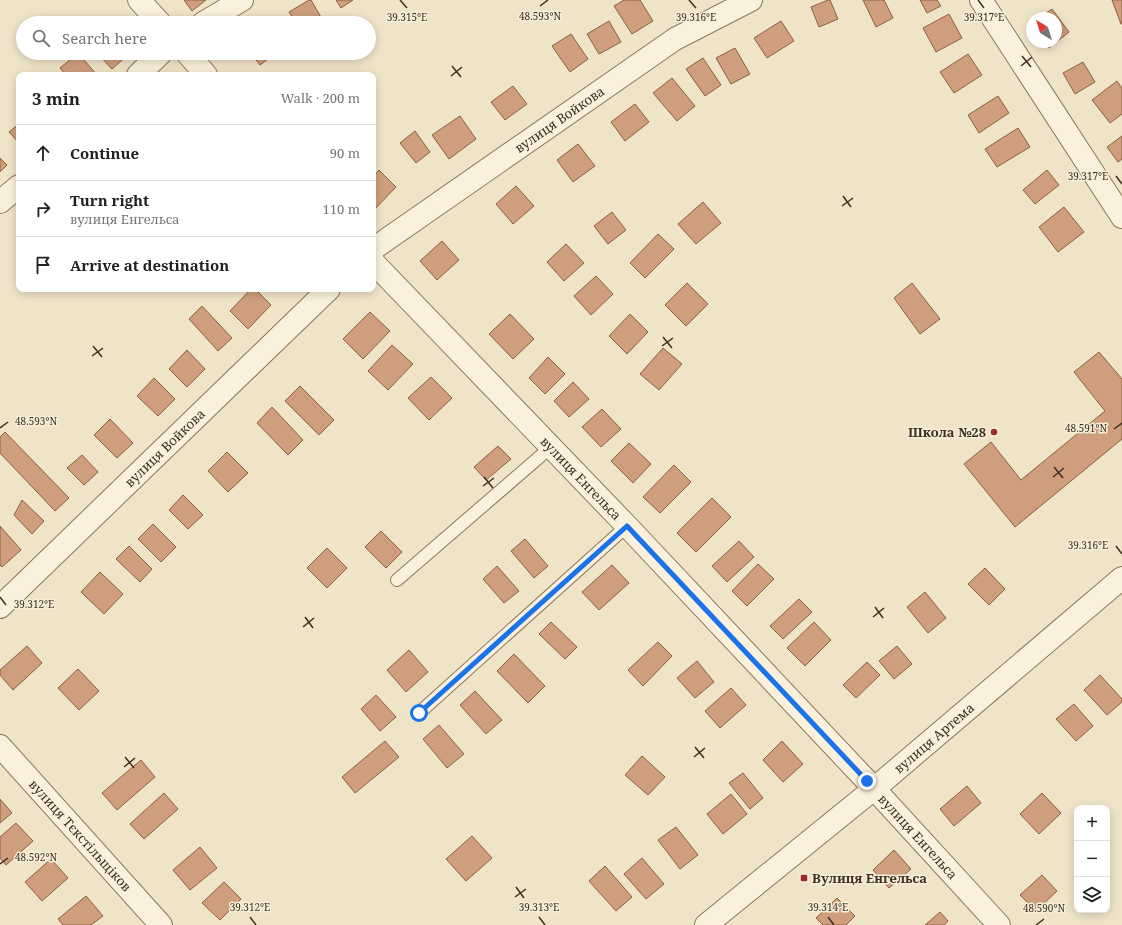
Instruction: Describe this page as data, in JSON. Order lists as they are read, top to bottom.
{
  "streets": {
    "street": [
      "вулиця Войкова",
      "вулиця Енгельса",
      "вулиця Артема",
      "вулиця Тєкстільщіков"
    ]
  },
  "crossings": [
    ["вулиця Енгельса", "вулиця Артема"]
  ],
  "places": {
    "other": ["Школа №28"],
    "transit": ["Вулиця Енгельса"]
  },
  "north": "top left",
  "page": {
    "search": "Search here",
    "heading": ["3 min", "Walk · 200 m"],
    "list": [
      ["Continue", "90 m"],
      ["Turn right", "вулиця Енгельса", "110 m"],
      "Arrive at destination"
    ],
    "map_buttons": ["+", "−"]
  },
  "coordinates": [
    "48.593°N",
    "39.316°E",
    "39.315°E",
    "39.317°E",
    "48.591°N",
    "39.312°E",
    "48.592°N",
    "39.313°E",
    "39.314°E",
    "48.590°N"
  ]
}
